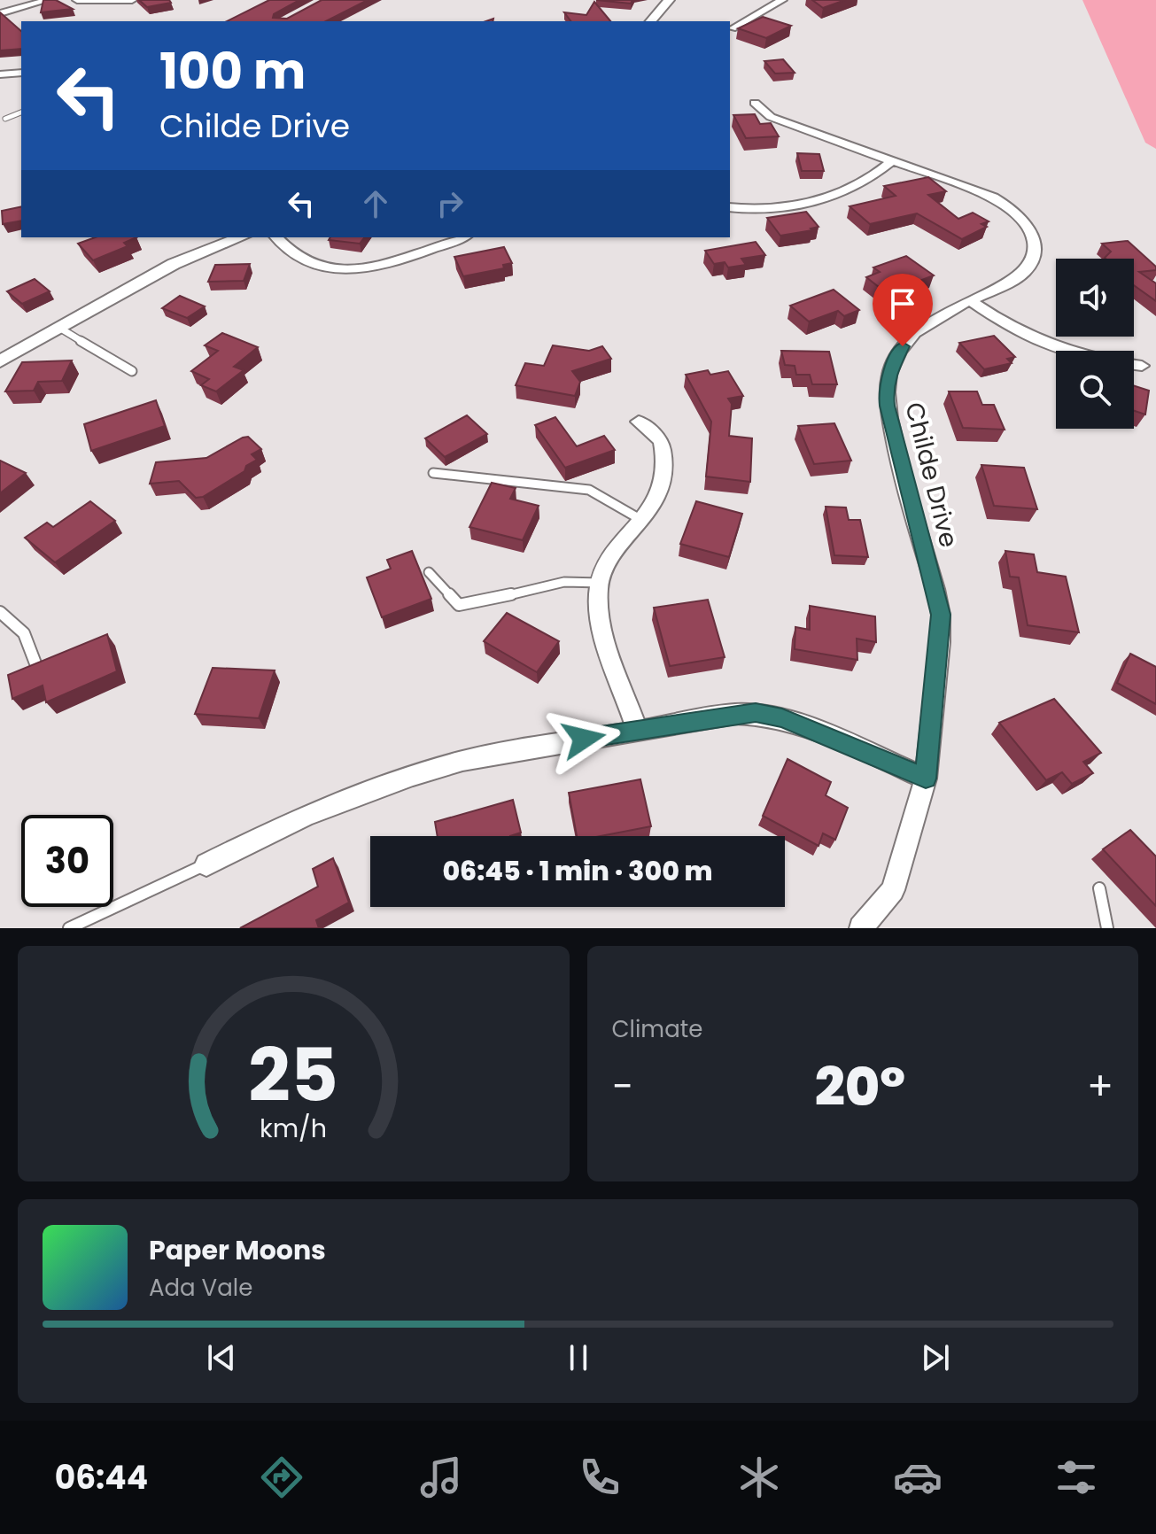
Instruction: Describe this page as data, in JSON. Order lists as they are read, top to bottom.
{
  "streets": {
    "street": ["Childe Drive"]
  },
  "page": {
    "turn": ["100 m", "Childe Drive"],
    "limit": "30",
    "trip": "06:45 · 1 min · 300 m",
    "tile": "Climate",
    "heat": ["−", "20°", "+"],
    "song": ["Paper Moons", "Ada Vale"],
    "tabs": "06:44",
    "gauge": ["25", "km/h"]
  }
}
